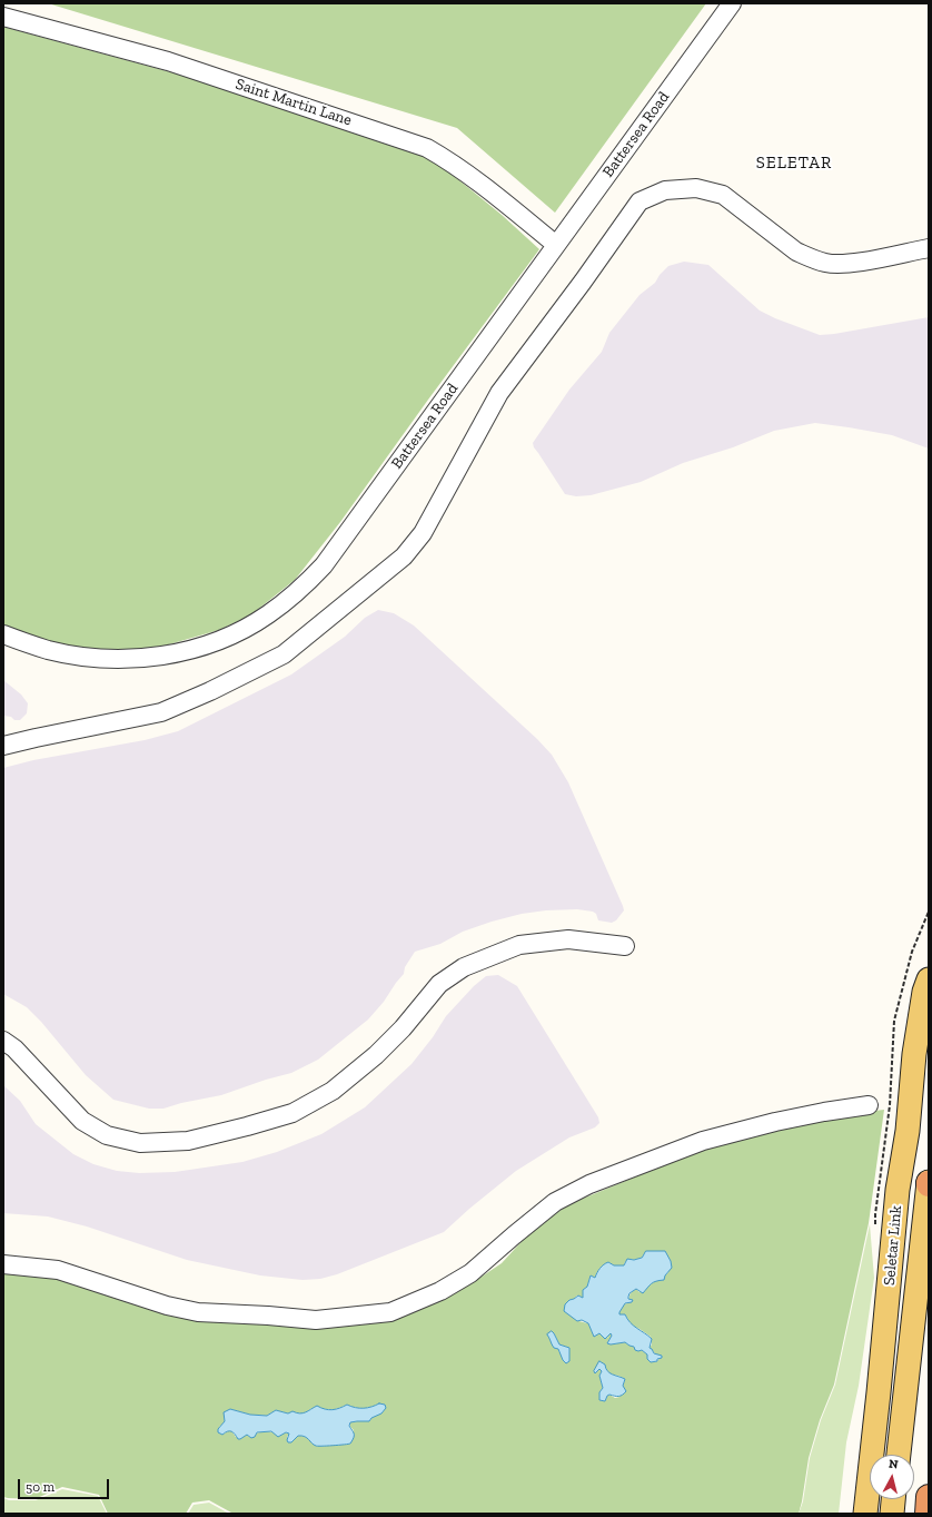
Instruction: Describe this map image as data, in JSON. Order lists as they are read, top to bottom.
{
  "streets": {
    "main road": ["Seletar Link"],
    "lane": ["Saint Martin Lane", "Battersea Road"]
  },
  "crossings": [
    ["Saint Martin Lane", "Battersea Road"]
  ],
  "districts": ["SELETAR"],
  "scale_bar": "50 m",
  "north": "top"
}
